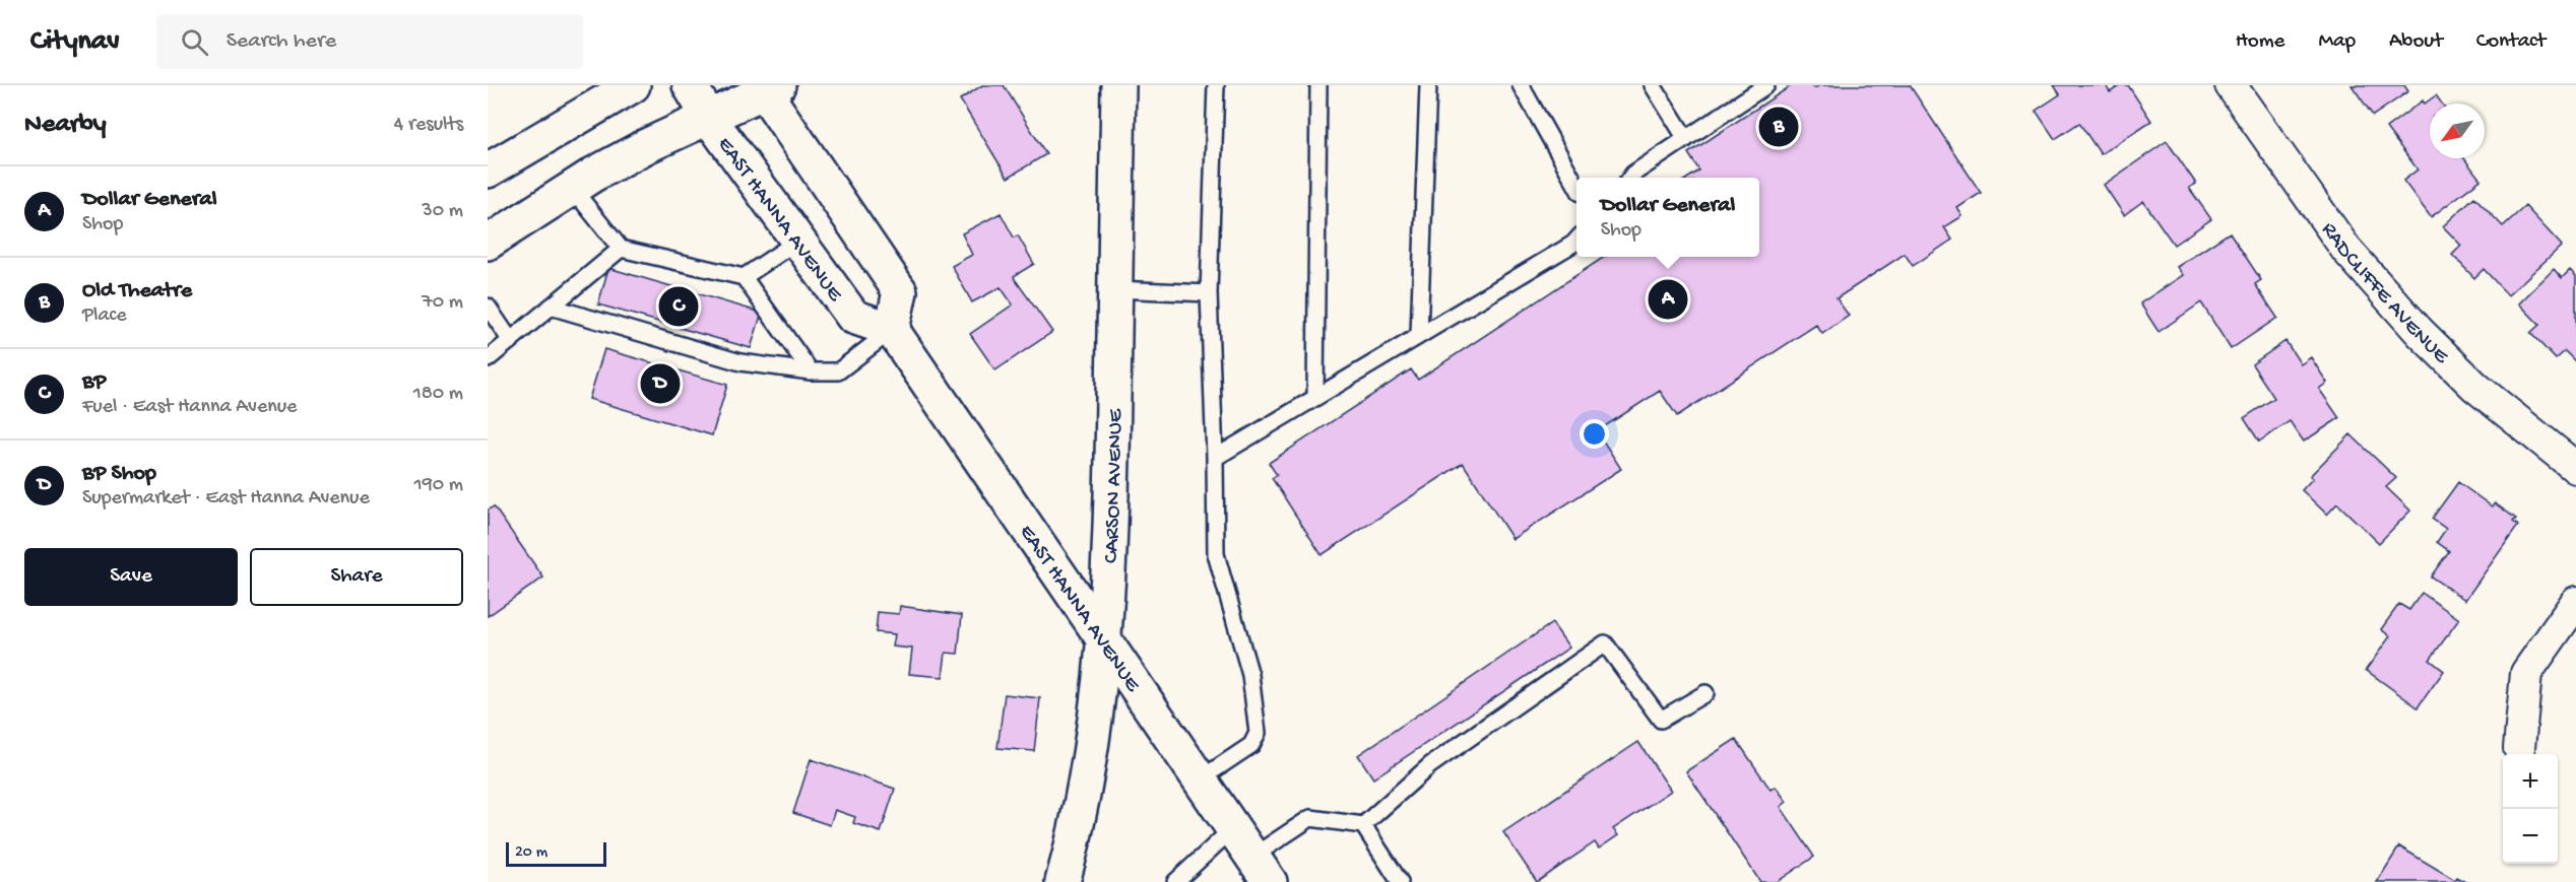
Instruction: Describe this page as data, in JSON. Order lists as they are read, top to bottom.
{
  "streets": {
    "main road": ["EAST HANNA AVENUE", "CARSON AVENUE"],
    "street": ["RADCLIFFE AVENUE"]
  },
  "crossings": [
    ["EAST HANNA AVENUE", "CARSON AVENUE"]
  ],
  "scale_bar": "20 m",
  "north": "bottom left",
  "page": {
    "header": "Citynav",
    "search": "Search here",
    "nav": [
      "Home",
      "Map",
      "About",
      "Contact"
    ],
    "heading": ["Nearby", "4 results"],
    "pins": [
      "B",
      "A",
      "C",
      "D"
    ],
    "list": [
      {
        "mark": "A",
        "name": "Dollar General",
        "note": "Shop",
        "value": "30 m"
      },
      {
        "mark": "B",
        "name": "Old Theatre",
        "note": "Place",
        "value": "70 m"
      },
      {
        "mark": "C",
        "name": "BP",
        "note": "Fuel · East Hanna Avenue",
        "value": "180 m"
      },
      {
        "mark": "D",
        "name": "BP Shop",
        "note": "Supermarket · East Hanna Avenue",
        "value": "190 m"
      }
    ],
    "popup": ["Dollar General", "Shop"],
    "buttons": ["Save", "Share"],
    "map_buttons": ["+", "−"],
    "scale": "20 m"
  }
}
